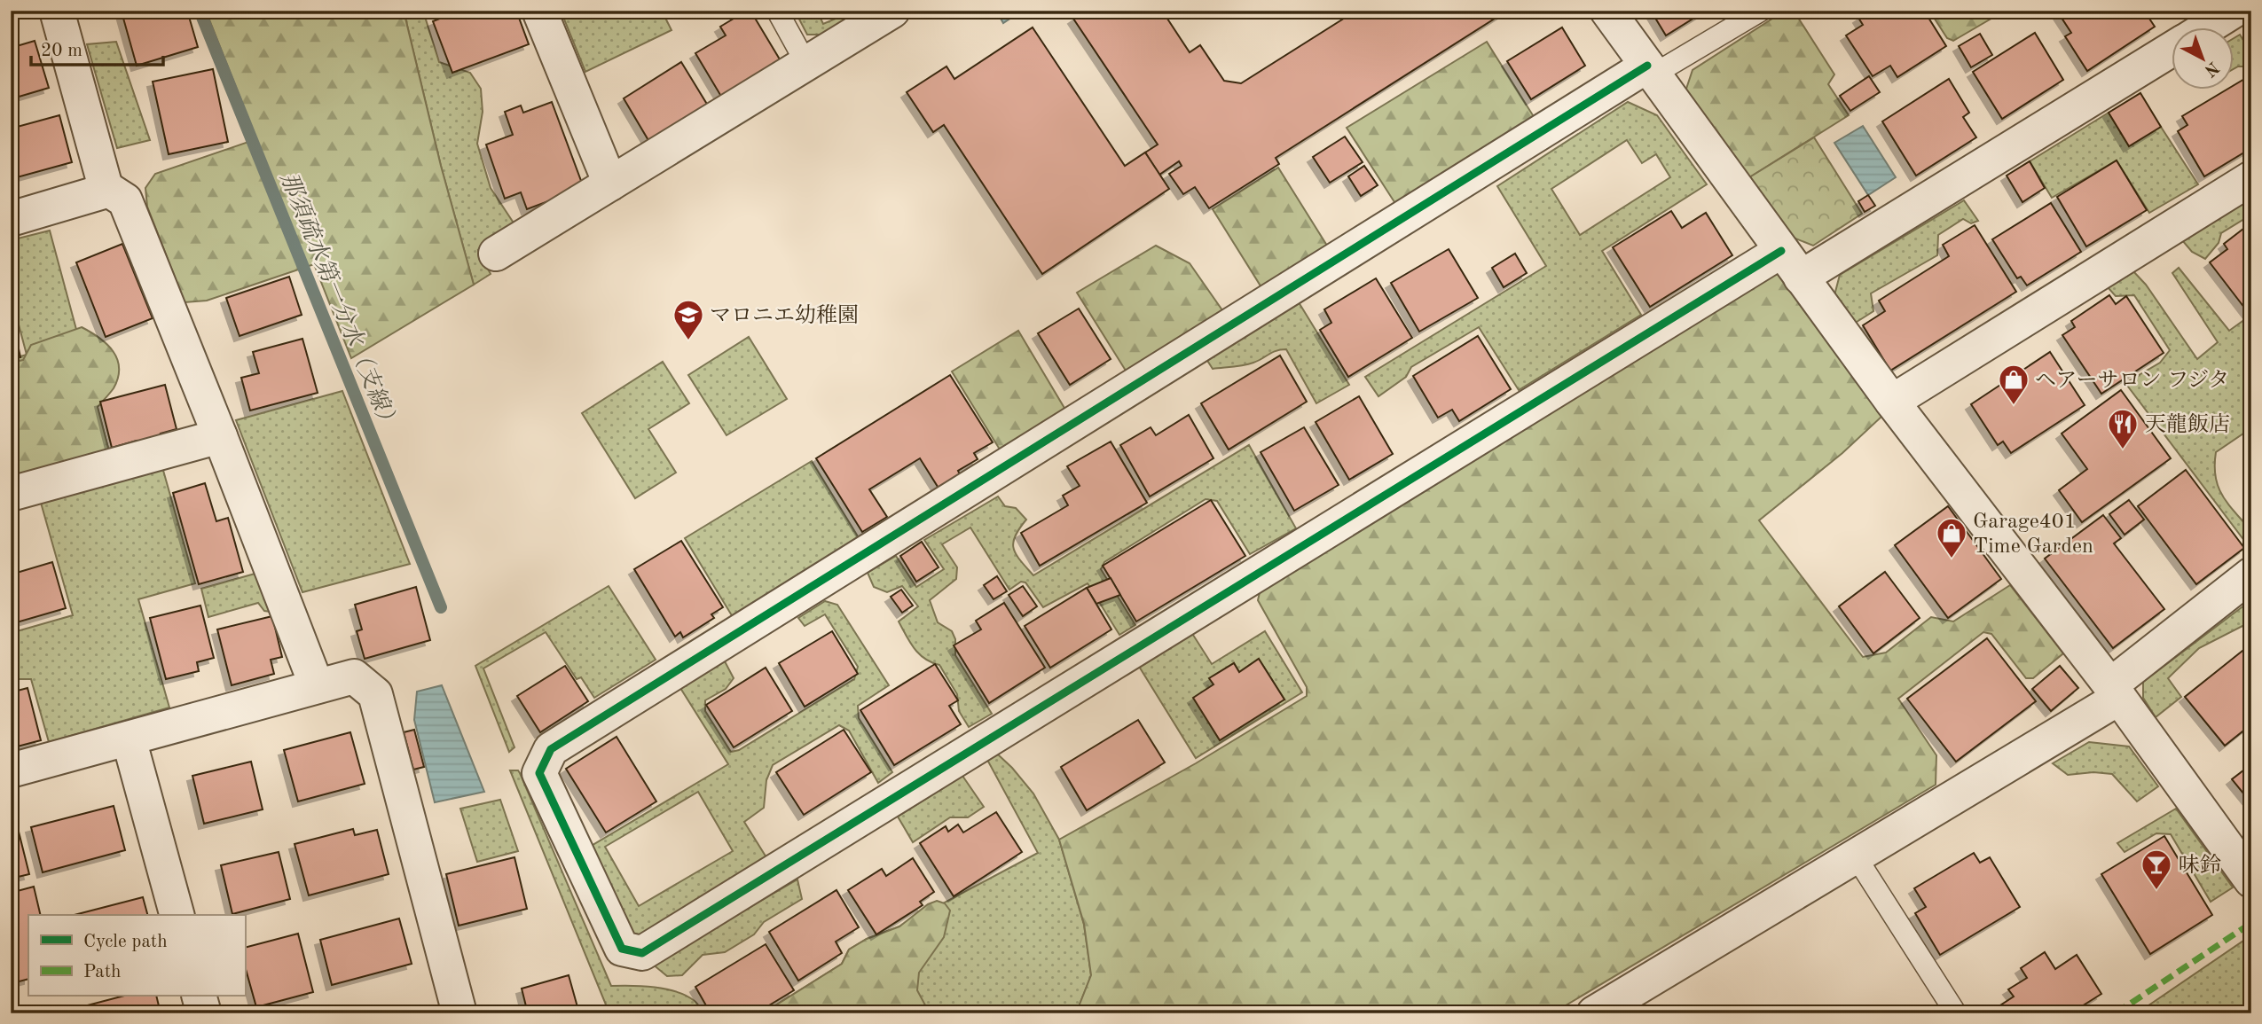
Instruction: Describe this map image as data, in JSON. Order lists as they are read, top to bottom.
{
  "water": ["那須疏水第一分水（支線）"],
  "places": {
    "school or university": ["マロニエ幼稚園"],
    "shop": ["ヘアーサロン フジタ", "Garage401 Time Garden"],
    "restaurant": ["天龍飯店"],
    "bar": ["味鈴"]
  },
  "legend": ["Cycle path", "Path"],
  "scale_bar": "20 m",
  "north": "bottom right"
}
